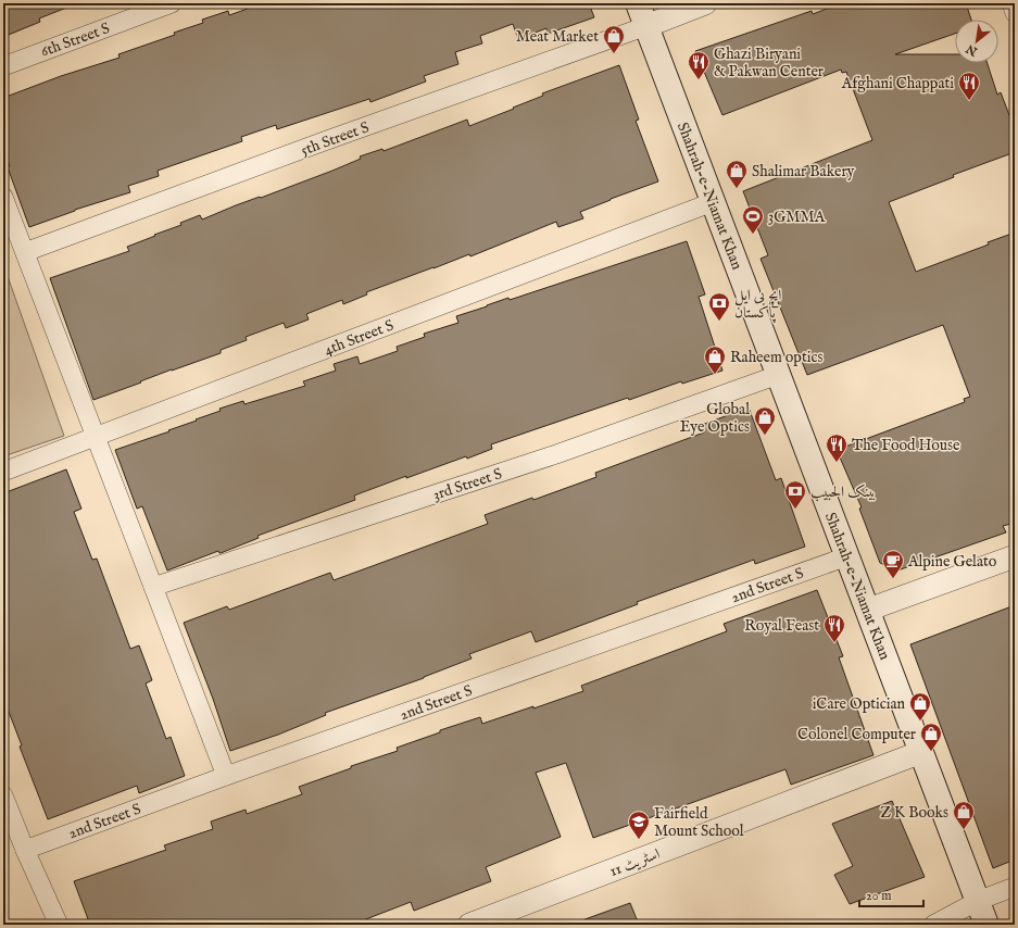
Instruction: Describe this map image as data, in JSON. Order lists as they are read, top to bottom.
{
  "streets": {
    "main road": ["Shahrah-e-Niamat Khan"],
    "street": [
      "6th Street S",
      "5th Street S",
      "4th Street S",
      "3rd Street S",
      "2nd Street S",
      "اسٹریٹ 11"
    ]
  },
  "crossings": [
    ["5th Street S", "Shahrah-e-Niamat Khan"],
    ["Shahrah-e-Niamat Khan", "4th Street S"],
    ["Shahrah-e-Niamat Khan", "3rd Street S"],
    ["Shahrah-e-Niamat Khan", "2nd Street S"],
    ["Shahrah-e-Niamat Khan", "اسٹریٹ 11"]
  ],
  "places": {
    "shop": [
      "Meat Market",
      "Shalimar Bakery",
      "Raheem optics",
      "Global Eye Optics",
      "iCare Optician",
      "Colonel Computer",
      "Z K Books"
    ],
    "restaurant": [
      "Ghazi Biryani & Pakwan Center",
      "Afghani Chappati",
      "The Food House",
      "Royal Feast"
    ],
    "sports": ["3GMMA"],
    "bank": ["ایچ بی ایل پاکستان", "بينک الحبيب"],
    "cafe": ["Alpine Gelato"],
    "school or university": ["Fairfield Mount School"]
  },
  "scale_bar": "20 m",
  "north": "bottom left"
}
